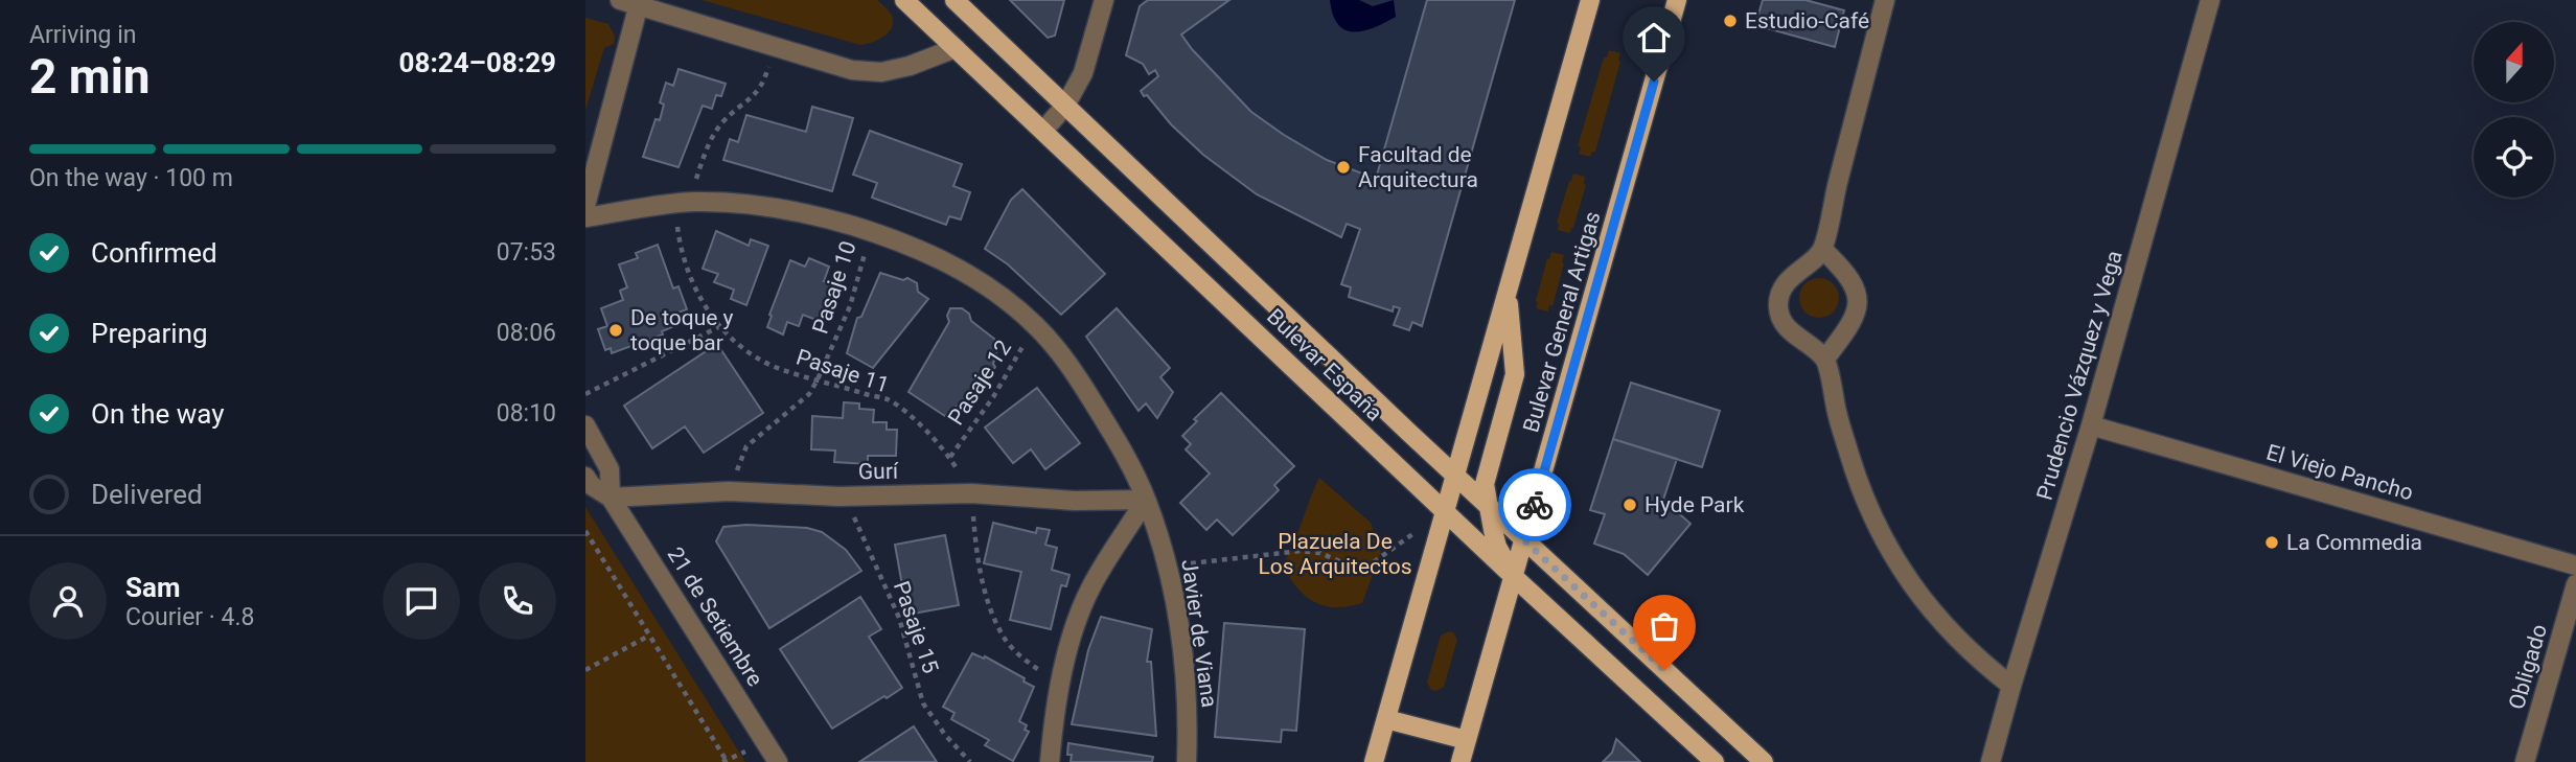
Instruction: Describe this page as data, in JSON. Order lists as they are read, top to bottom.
{
  "streets": {
    "main road": ["Bulevar General Artigas", "Bulevar España"],
    "street": [
      "Prudencio Vázquez y Vega",
      "Gurí",
      "El Viejo Pancho",
      "21 de Setiembre",
      "Javier de Viana",
      "Obligado"
    ],
    "path": [
      "Pasaje 10",
      "Pasaje 11",
      "Pasaje 12",
      "Pasaje 15"
    ]
  },
  "crossings": [
    ["Pasaje 10", "Pasaje 11"],
    ["Pasaje 10", "Gurí"],
    ["Pasaje 10", "Javier de Viana"],
    ["Bulevar General Artigas", "Bulevar España"],
    ["Pasaje 11", "Pasaje 12"],
    ["Pasaje 11", "Gurí"],
    ["Pasaje 11", "Javier de Viana"],
    ["Prudencio Vázquez y Vega", "El Viejo Pancho"],
    ["Pasaje 12", "Javier de Viana"],
    ["Gurí", "21 de Setiembre"],
    ["Gurí", "Pasaje 15"],
    ["Gurí", "Javier de Viana"]
  ],
  "parks": ["Plazuela De Los Arquitectos"],
  "places": [
    "Estudio-Café",
    "Facultad de Arquitectura",
    "De toque y toque bar",
    "Hyde Park",
    "La Commedia"
  ],
  "north": "top",
  "page": {
    "heading": ["2 min", "Arriving in", "08:24–08:29"],
    "panel": ["Sam", "Courier · 4.8"],
    "bar": "On the way · 100 m",
    "list": [
      ["Confirmed", "07:53"],
      ["Preparing", "08:06"],
      ["On the way", "08:10"],
      "Delivered"
    ]
  }
}
